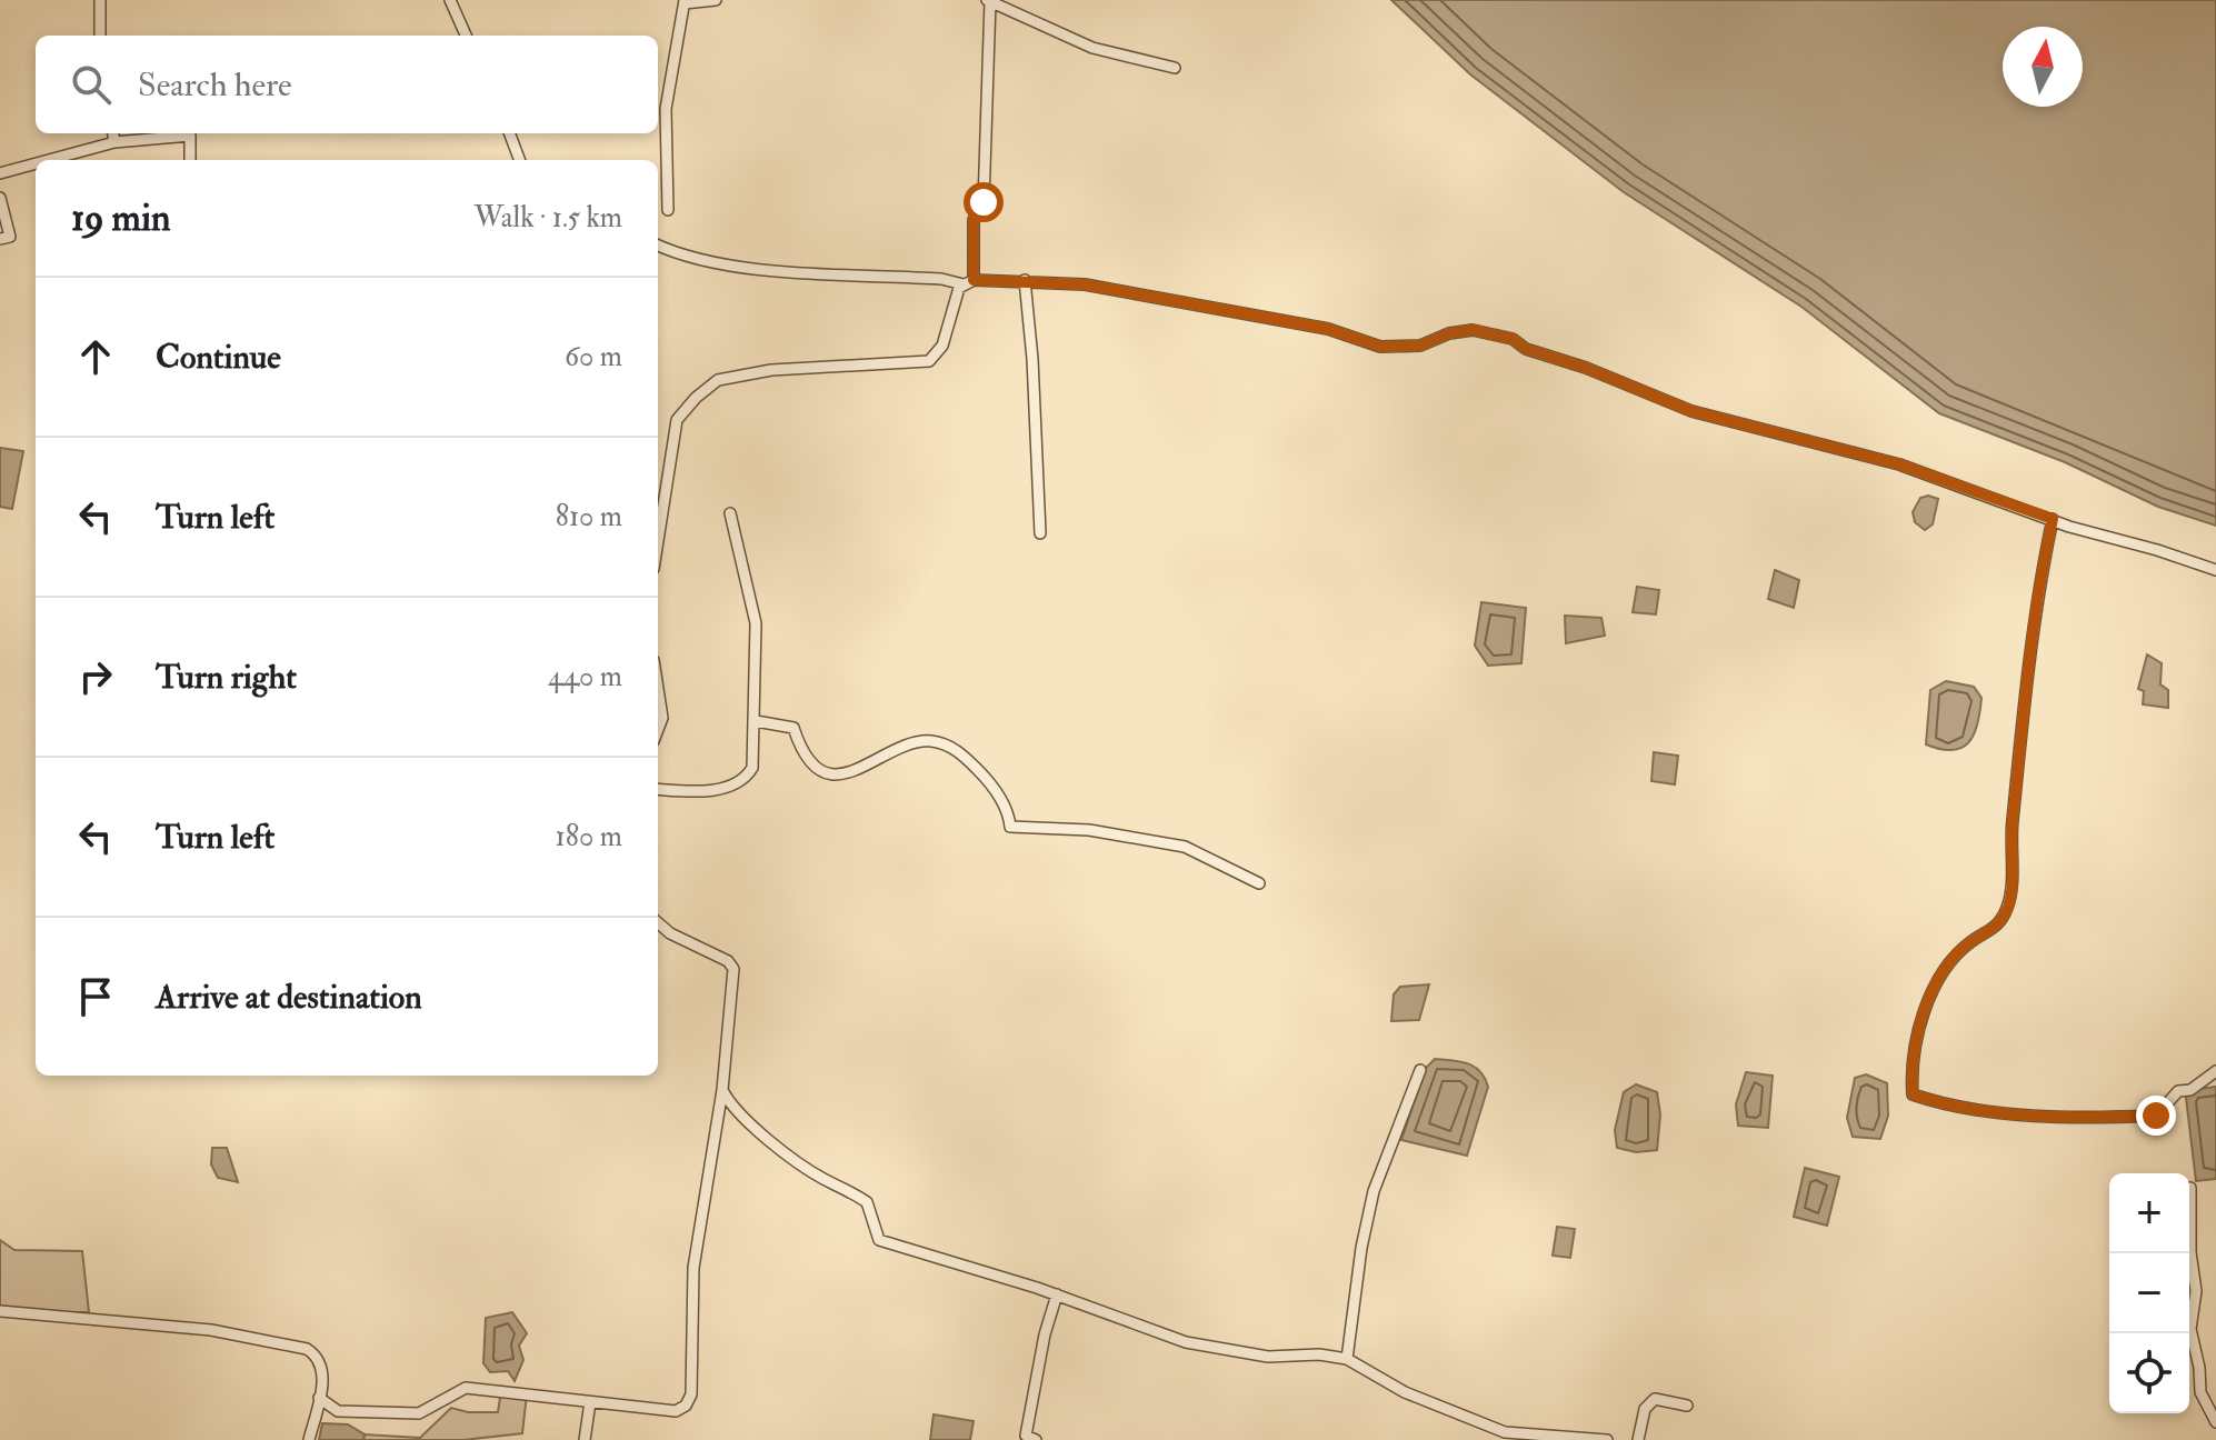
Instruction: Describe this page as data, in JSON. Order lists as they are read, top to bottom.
{
  "north": "top",
  "page": {
    "search": "Search here",
    "heading": ["19 min", "Walk · 1.5 km"],
    "list": [
      ["Continue", "60 m"],
      ["Turn left", "810 m"],
      ["Turn right", "440 m"],
      ["Turn left", "180 m"],
      "Arrive at destination"
    ],
    "map_buttons": ["+", "−"]
  }
}
